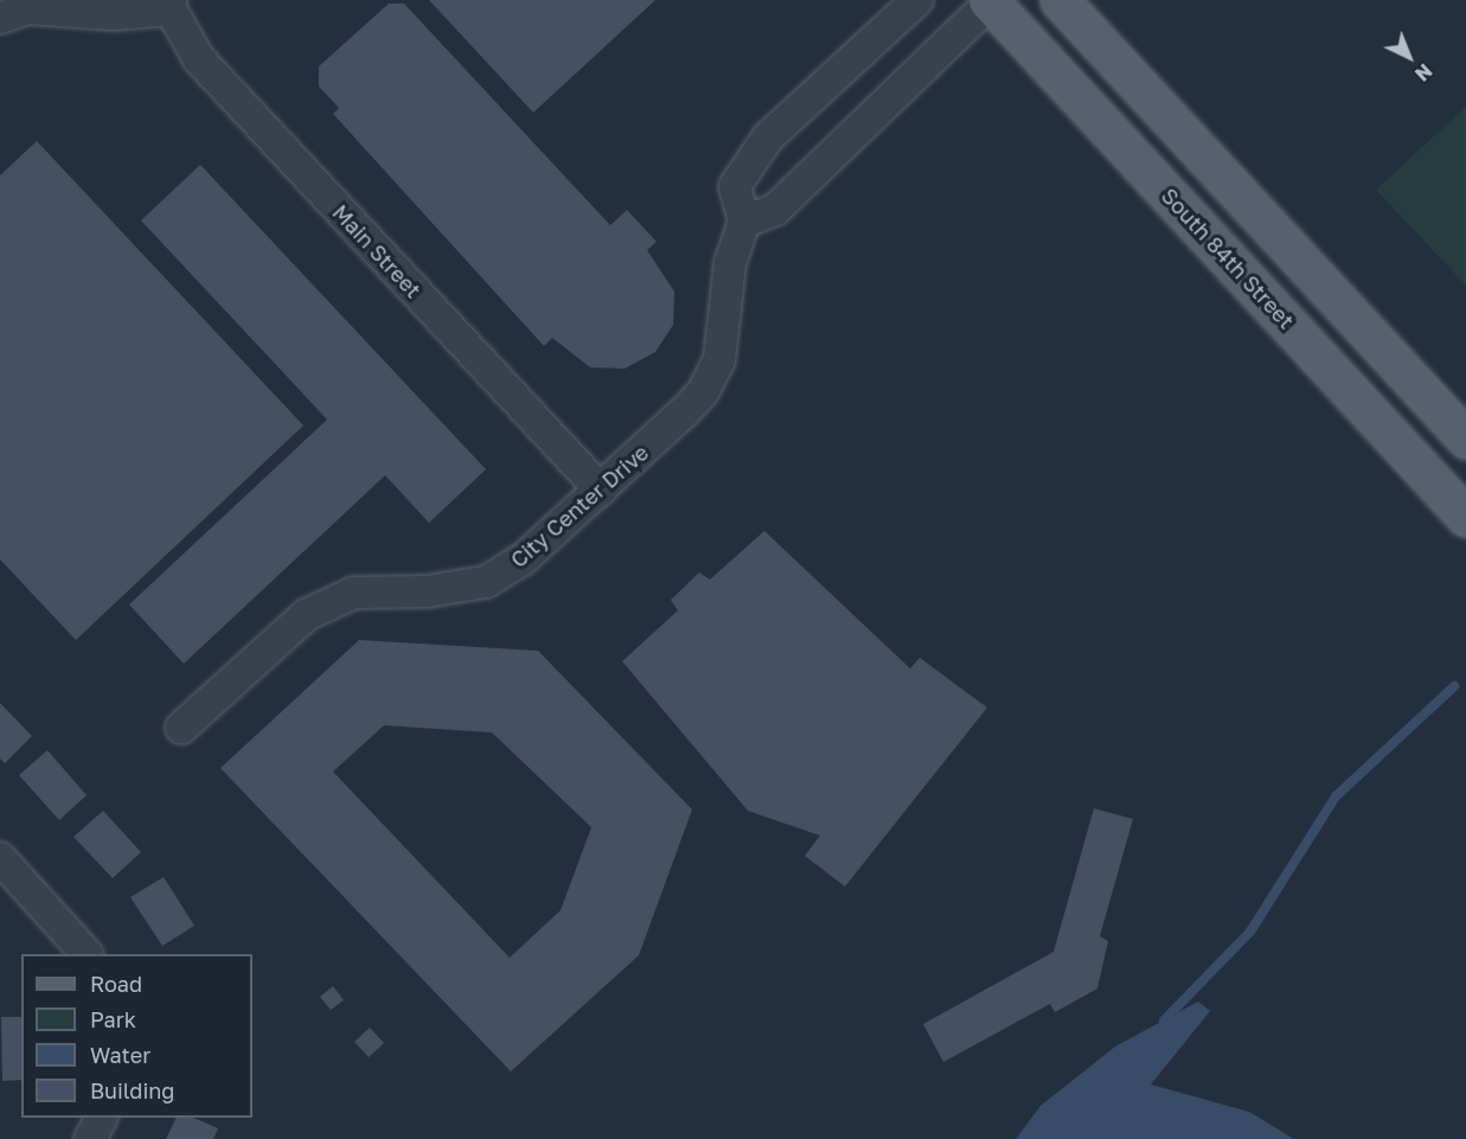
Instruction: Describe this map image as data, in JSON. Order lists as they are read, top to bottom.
{
  "streets": {
    "main road": ["South 84th Street"],
    "street": ["Main Street", "City Center Drive"]
  },
  "crossings": [
    ["Main Street", "City Center Drive"]
  ],
  "legend": [
    "Road",
    "Park",
    "Water",
    "Building"
  ],
  "north": "bottom right"
}
